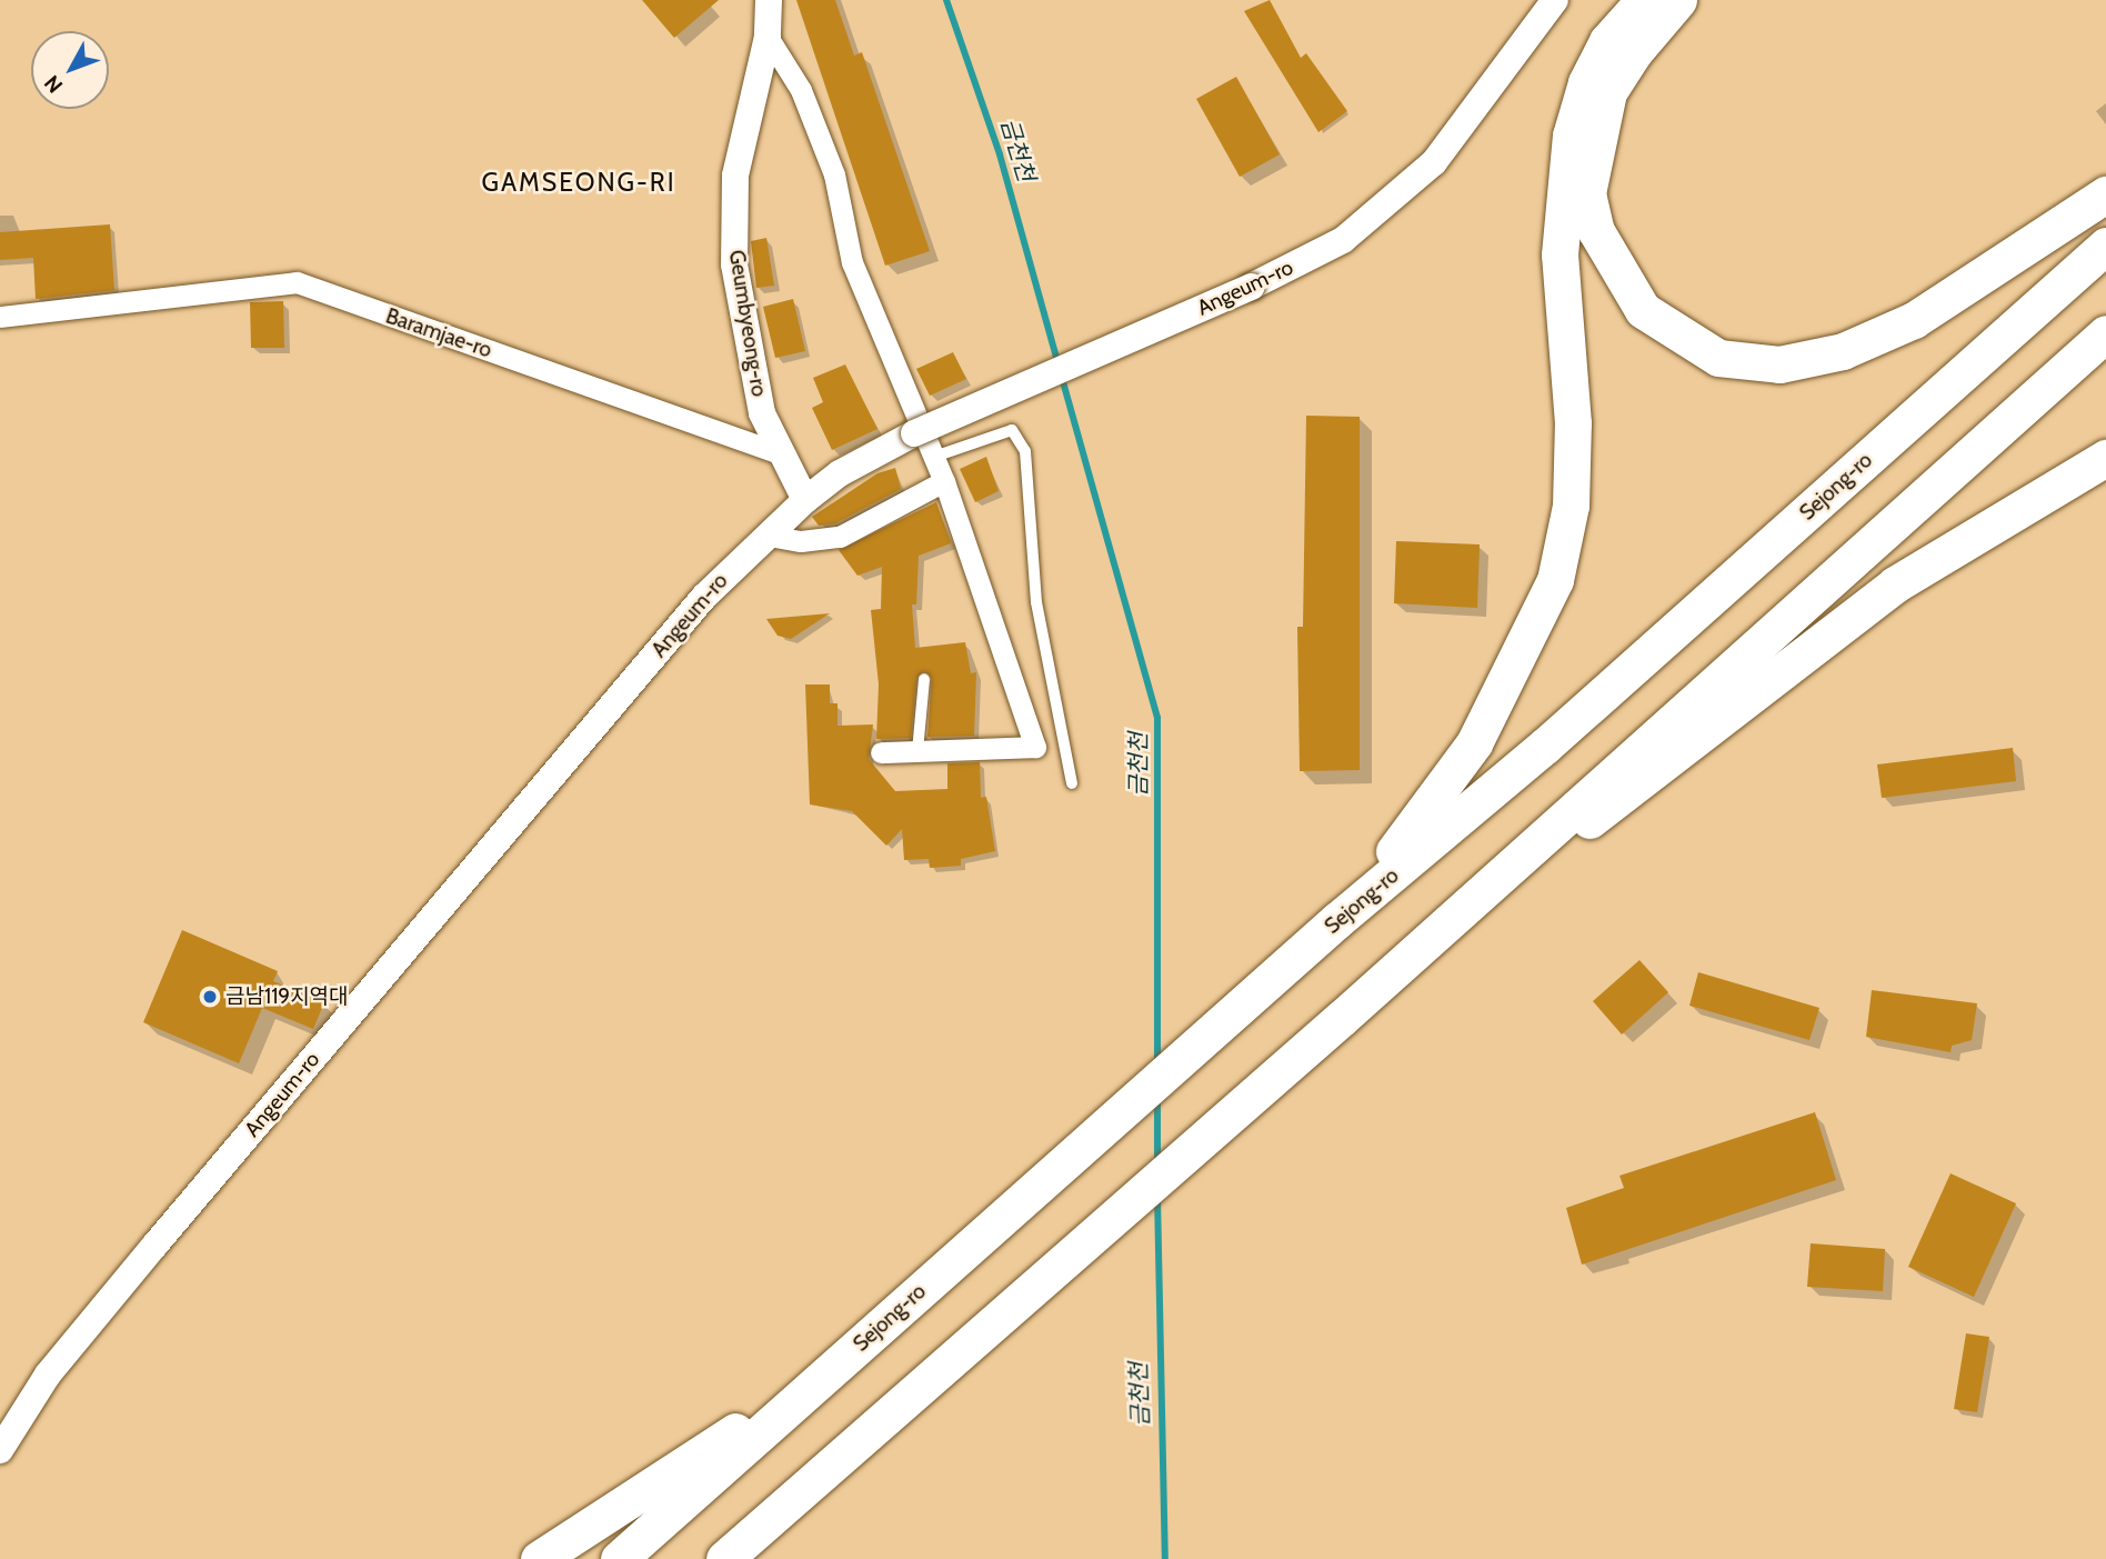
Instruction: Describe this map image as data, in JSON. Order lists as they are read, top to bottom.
{
  "streets": {
    "highway": ["Sejong-ro"],
    "street": ["Angeum-ro", "Geumbyeong-ro", "Baramjae-ro"]
  },
  "crossings": [
    ["Angeum-ro", "Geumbyeong-ro"],
    ["Geumbyeong-ro", "Baramjae-ro"]
  ],
  "districts": ["GAMSEONG-RI"],
  "water": ["금천천"],
  "places": ["금남119지역대"],
  "north": "bottom left"
}
